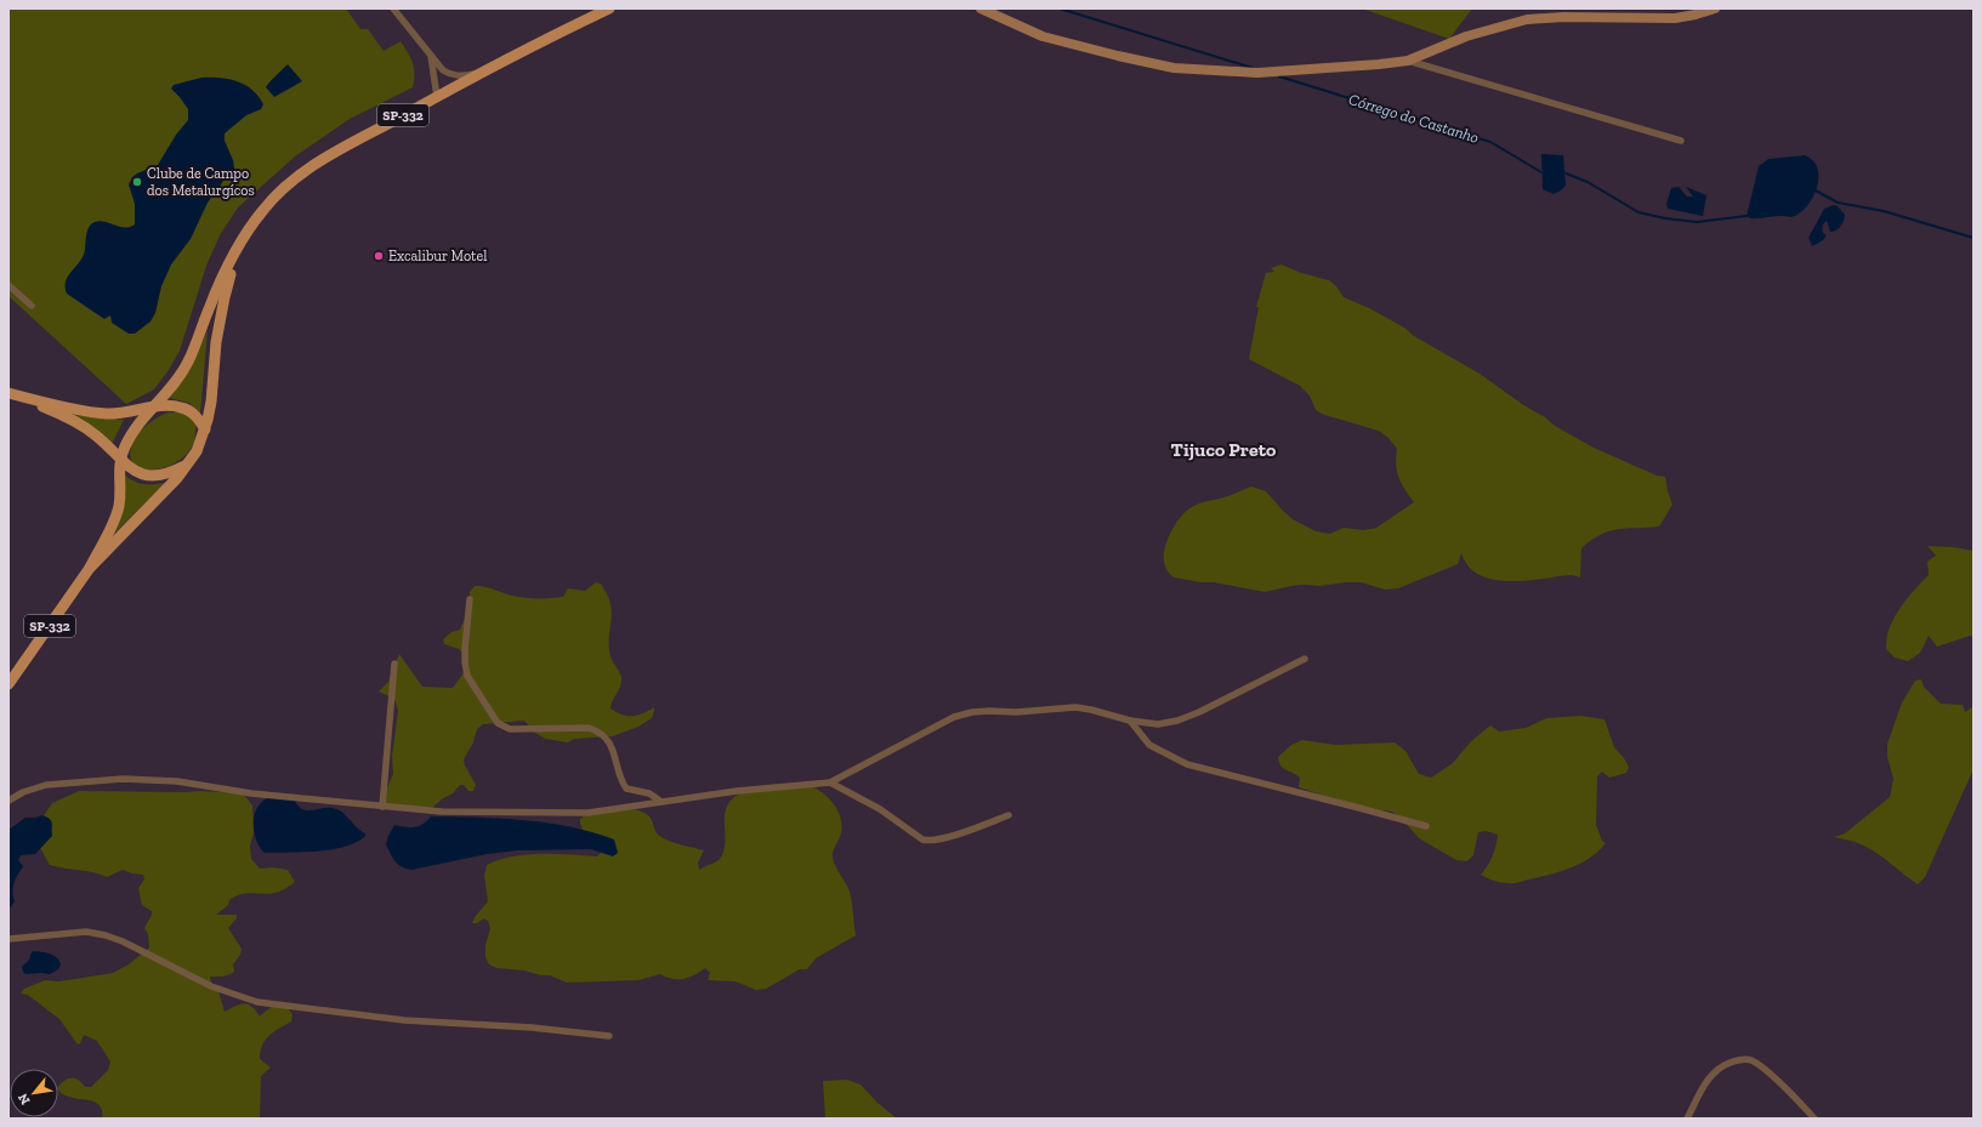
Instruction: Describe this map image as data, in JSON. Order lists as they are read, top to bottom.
{
  "streets": {
    "main road": ["SP-332"]
  },
  "districts": ["Tijuco Preto"],
  "water": ["Córrego do Castanho"],
  "places": ["Clube de Campo dos Metalurgícos", "Excalibur Motel"],
  "north": "bottom left"
}
